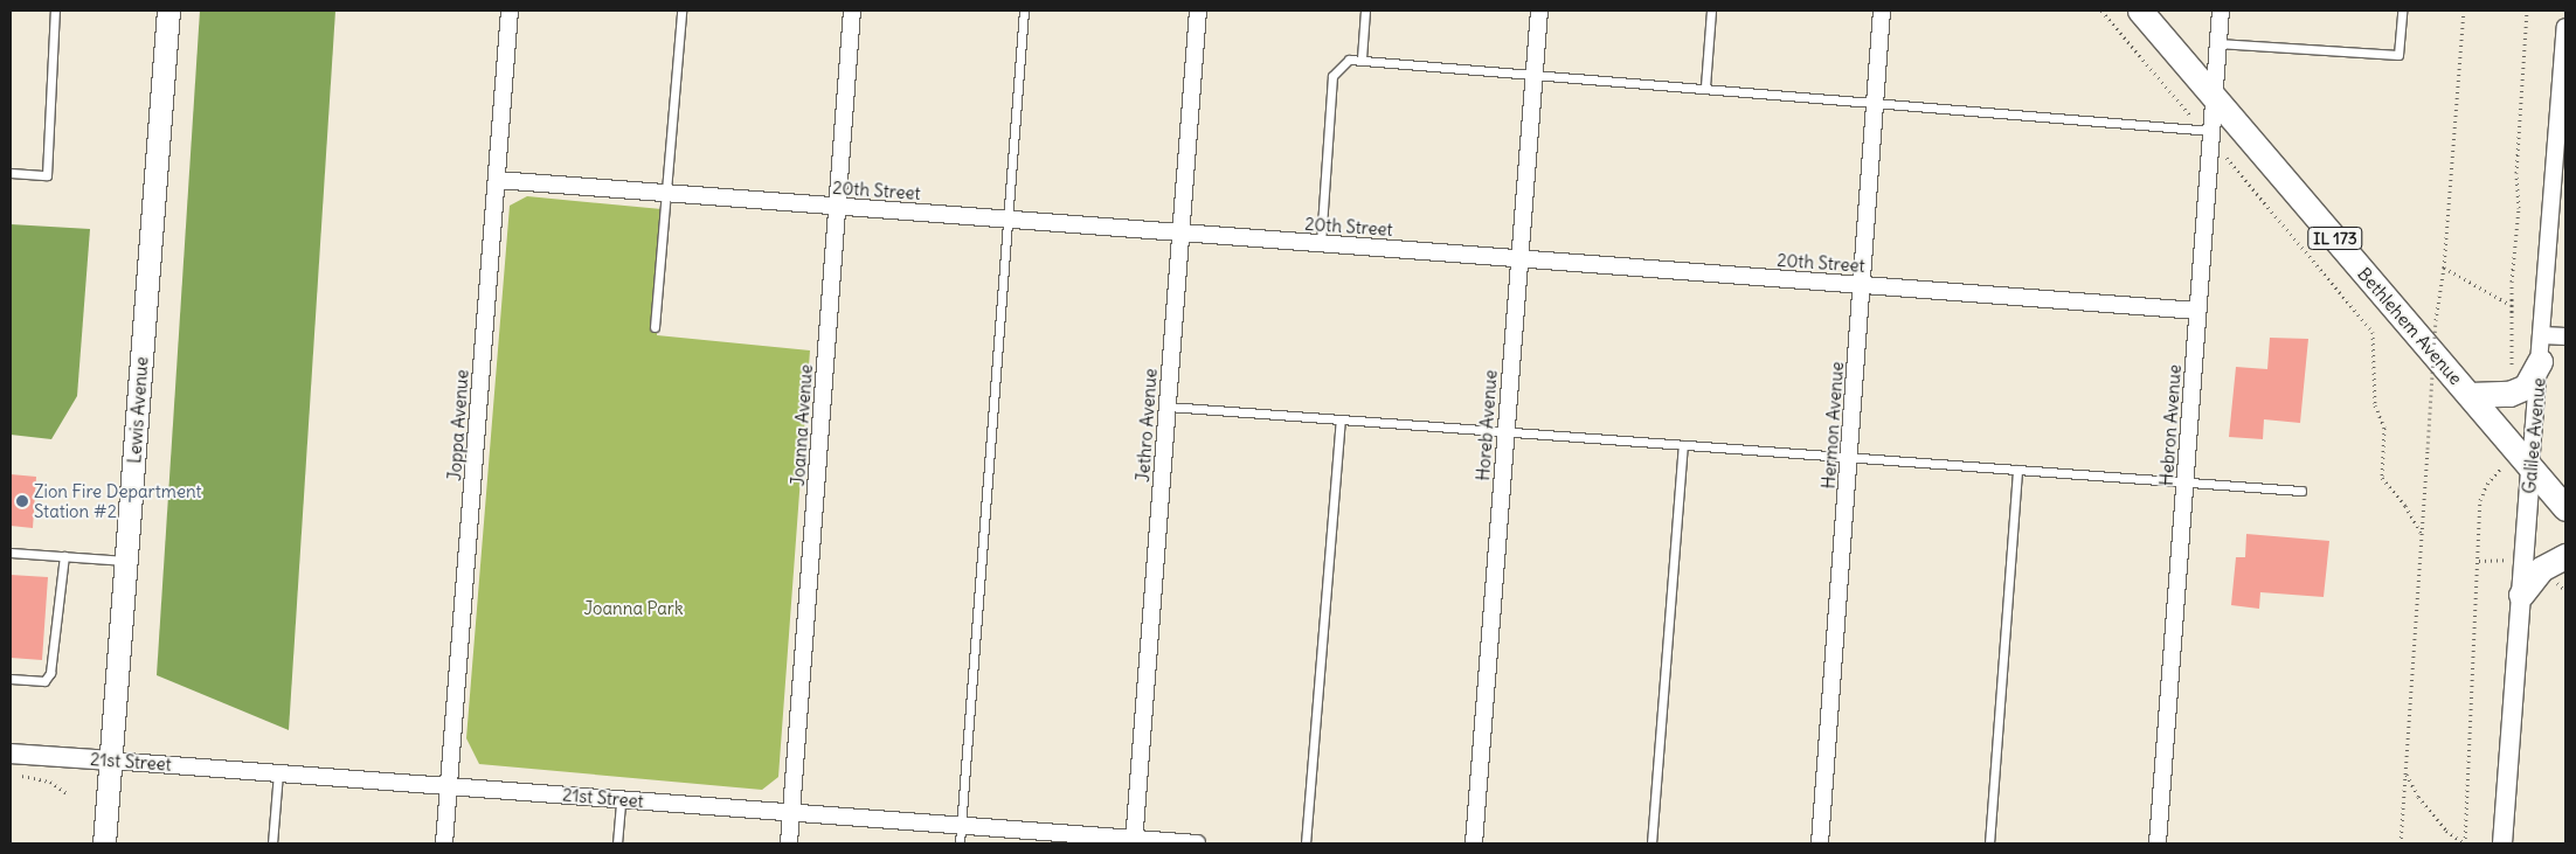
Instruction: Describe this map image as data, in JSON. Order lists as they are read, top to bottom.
{
  "streets": {
    "main road": ["IL 173", "Bethlehem Avenue", "Lewis Avenue"],
    "street": [
      "20th Street",
      "Joppa Avenue",
      "Joanna Avenue",
      "Jethro Avenue",
      "Horeb Avenue",
      "Hermon Avenue",
      "Hebron Avenue",
      "Galilee Avenue",
      "21st Street"
    ]
  },
  "crossings": [
    ["20th Street", "Joppa Avenue"],
    ["20th Street", "Joanna Avenue"],
    ["20th Street", "Jethro Avenue"],
    ["20th Street", "Horeb Avenue"],
    ["20th Street", "Hermon Avenue"],
    ["20th Street", "Hebron Avenue"],
    ["Bethlehem Avenue", "Hebron Avenue"],
    ["Bethlehem Avenue", "Galilee Avenue"],
    ["Lewis Avenue", "21st Street"],
    ["Joppa Avenue", "21st Street"],
    ["Joanna Avenue", "21st Street"],
    ["Jethro Avenue", "21st Street"]
  ],
  "parks": ["Joanna Park"],
  "places": ["Zion Fire Department Station #2"]
}
